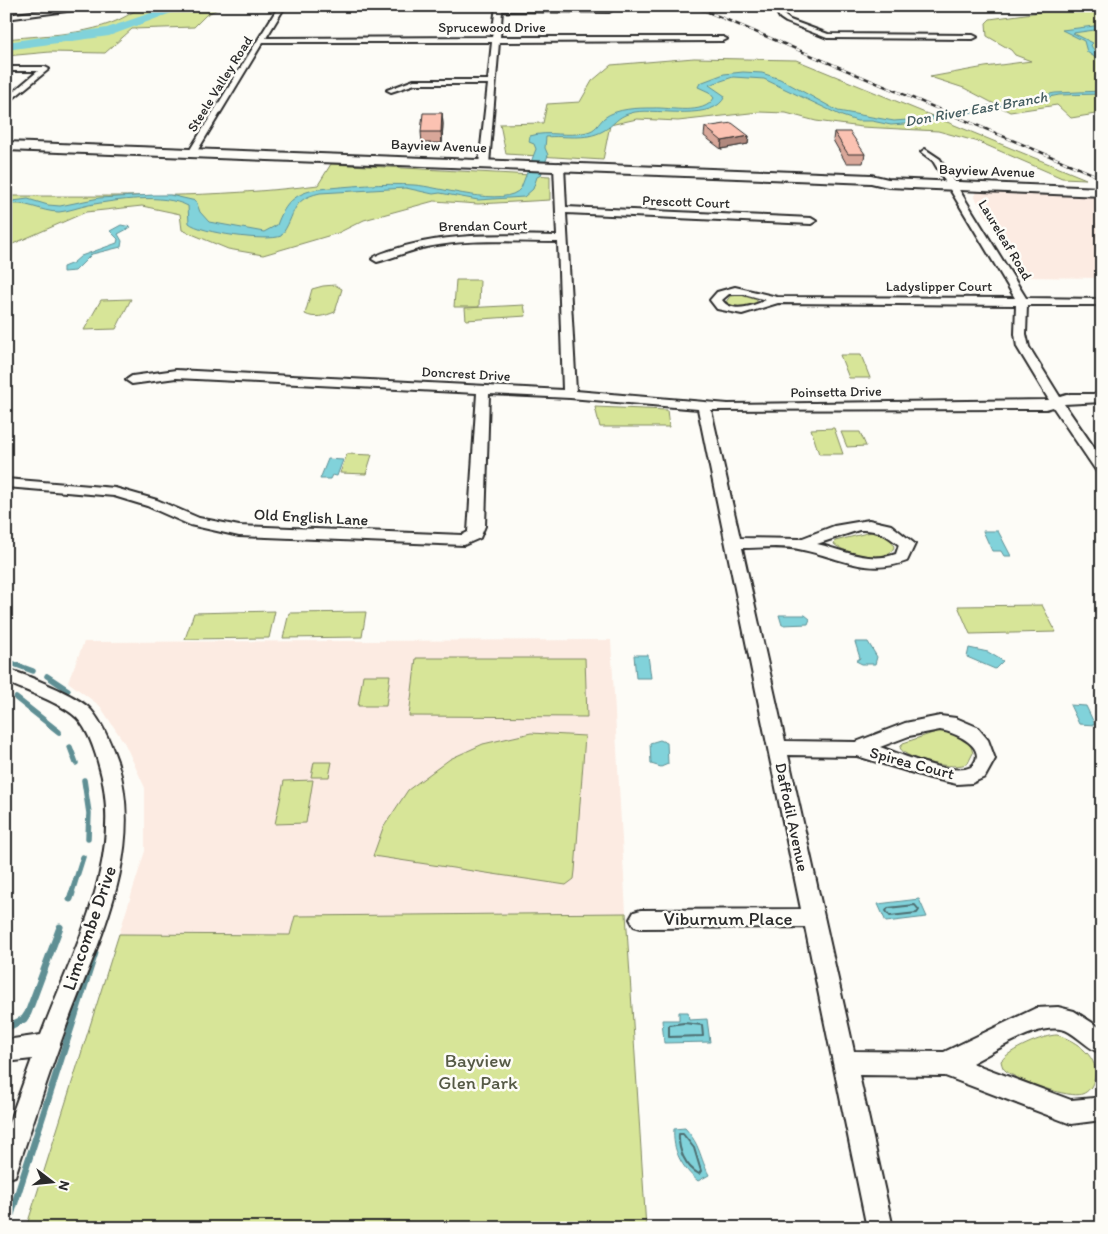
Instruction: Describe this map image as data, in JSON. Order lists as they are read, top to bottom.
{
  "streets": {
    "main road": ["Bayview Avenue"],
    "street": [
      "Sprucewood Drive",
      "Steele Valley Road",
      "Prescott Court",
      "Brendan Court",
      "Laureleaf Road",
      "Ladyslipper Court",
      "Doncrest Drive",
      "Poinsetta Drive",
      "Old English Lane",
      "Spirea Court",
      "Daffodil Avenue",
      "Viburnum Place",
      "Limcombe Drive"
    ]
  },
  "crossings": [
    ["Sprucewood Drive", "Steele Valley Road"],
    ["Steele Valley Road", "Bayview Avenue"],
    ["Bayview Avenue", "Laureleaf Road"],
    ["Laureleaf Road", "Ladyslipper Court"],
    ["Laureleaf Road", "Poinsetta Drive"],
    ["Doncrest Drive", "Poinsetta Drive"],
    ["Doncrest Drive", "Old English Lane"],
    ["Poinsetta Drive", "Daffodil Avenue"],
    ["Spirea Court", "Daffodil Avenue"],
    ["Daffodil Avenue", "Viburnum Place"]
  ],
  "water": ["Don River East Branch"],
  "parks": ["Bayview Glen Park"],
  "north": "right"
}
